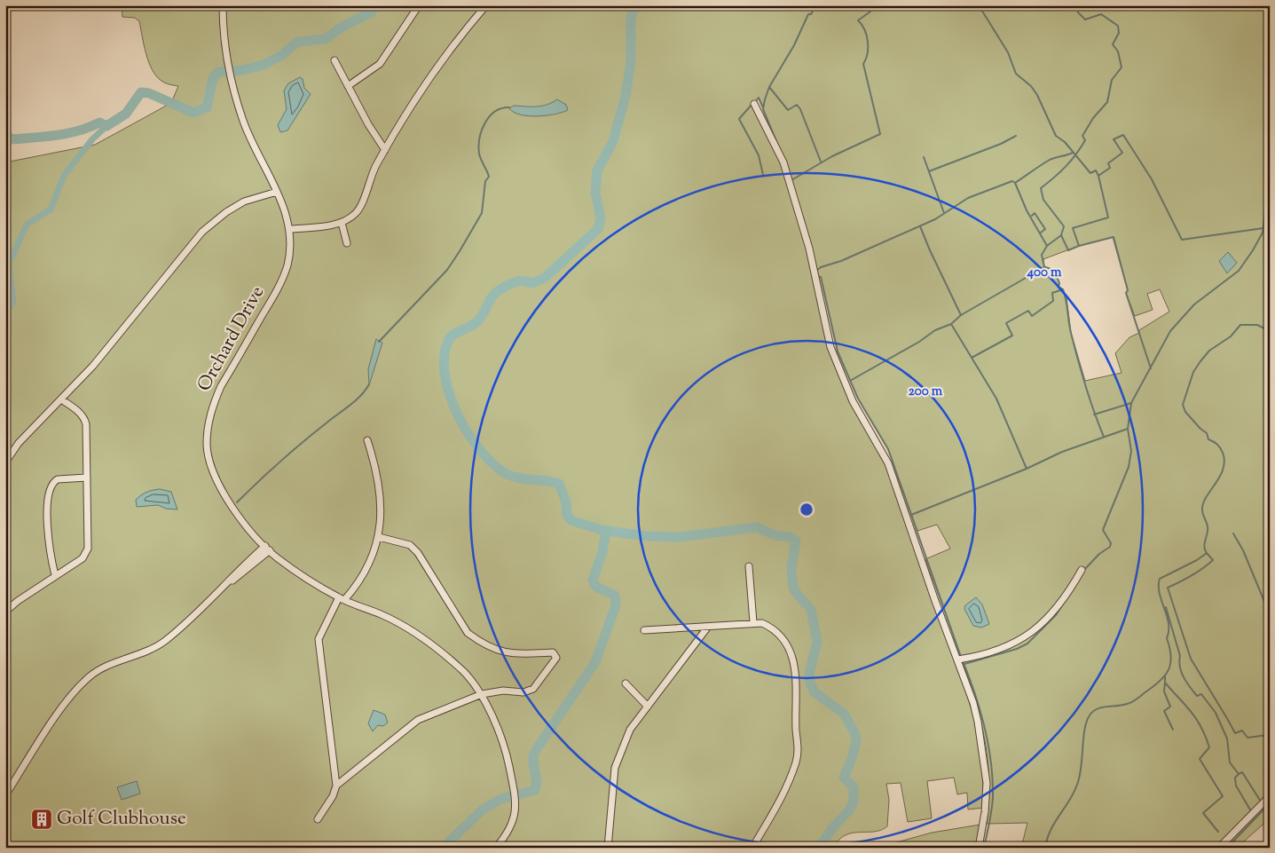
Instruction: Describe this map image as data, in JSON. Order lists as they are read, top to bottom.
{
  "streets": {
    "street": ["Orchard Drive"]
  },
  "places": {
    "building": ["Golf Clubhouse"]
  },
  "rings": ["400 m", "200 m"]
}
